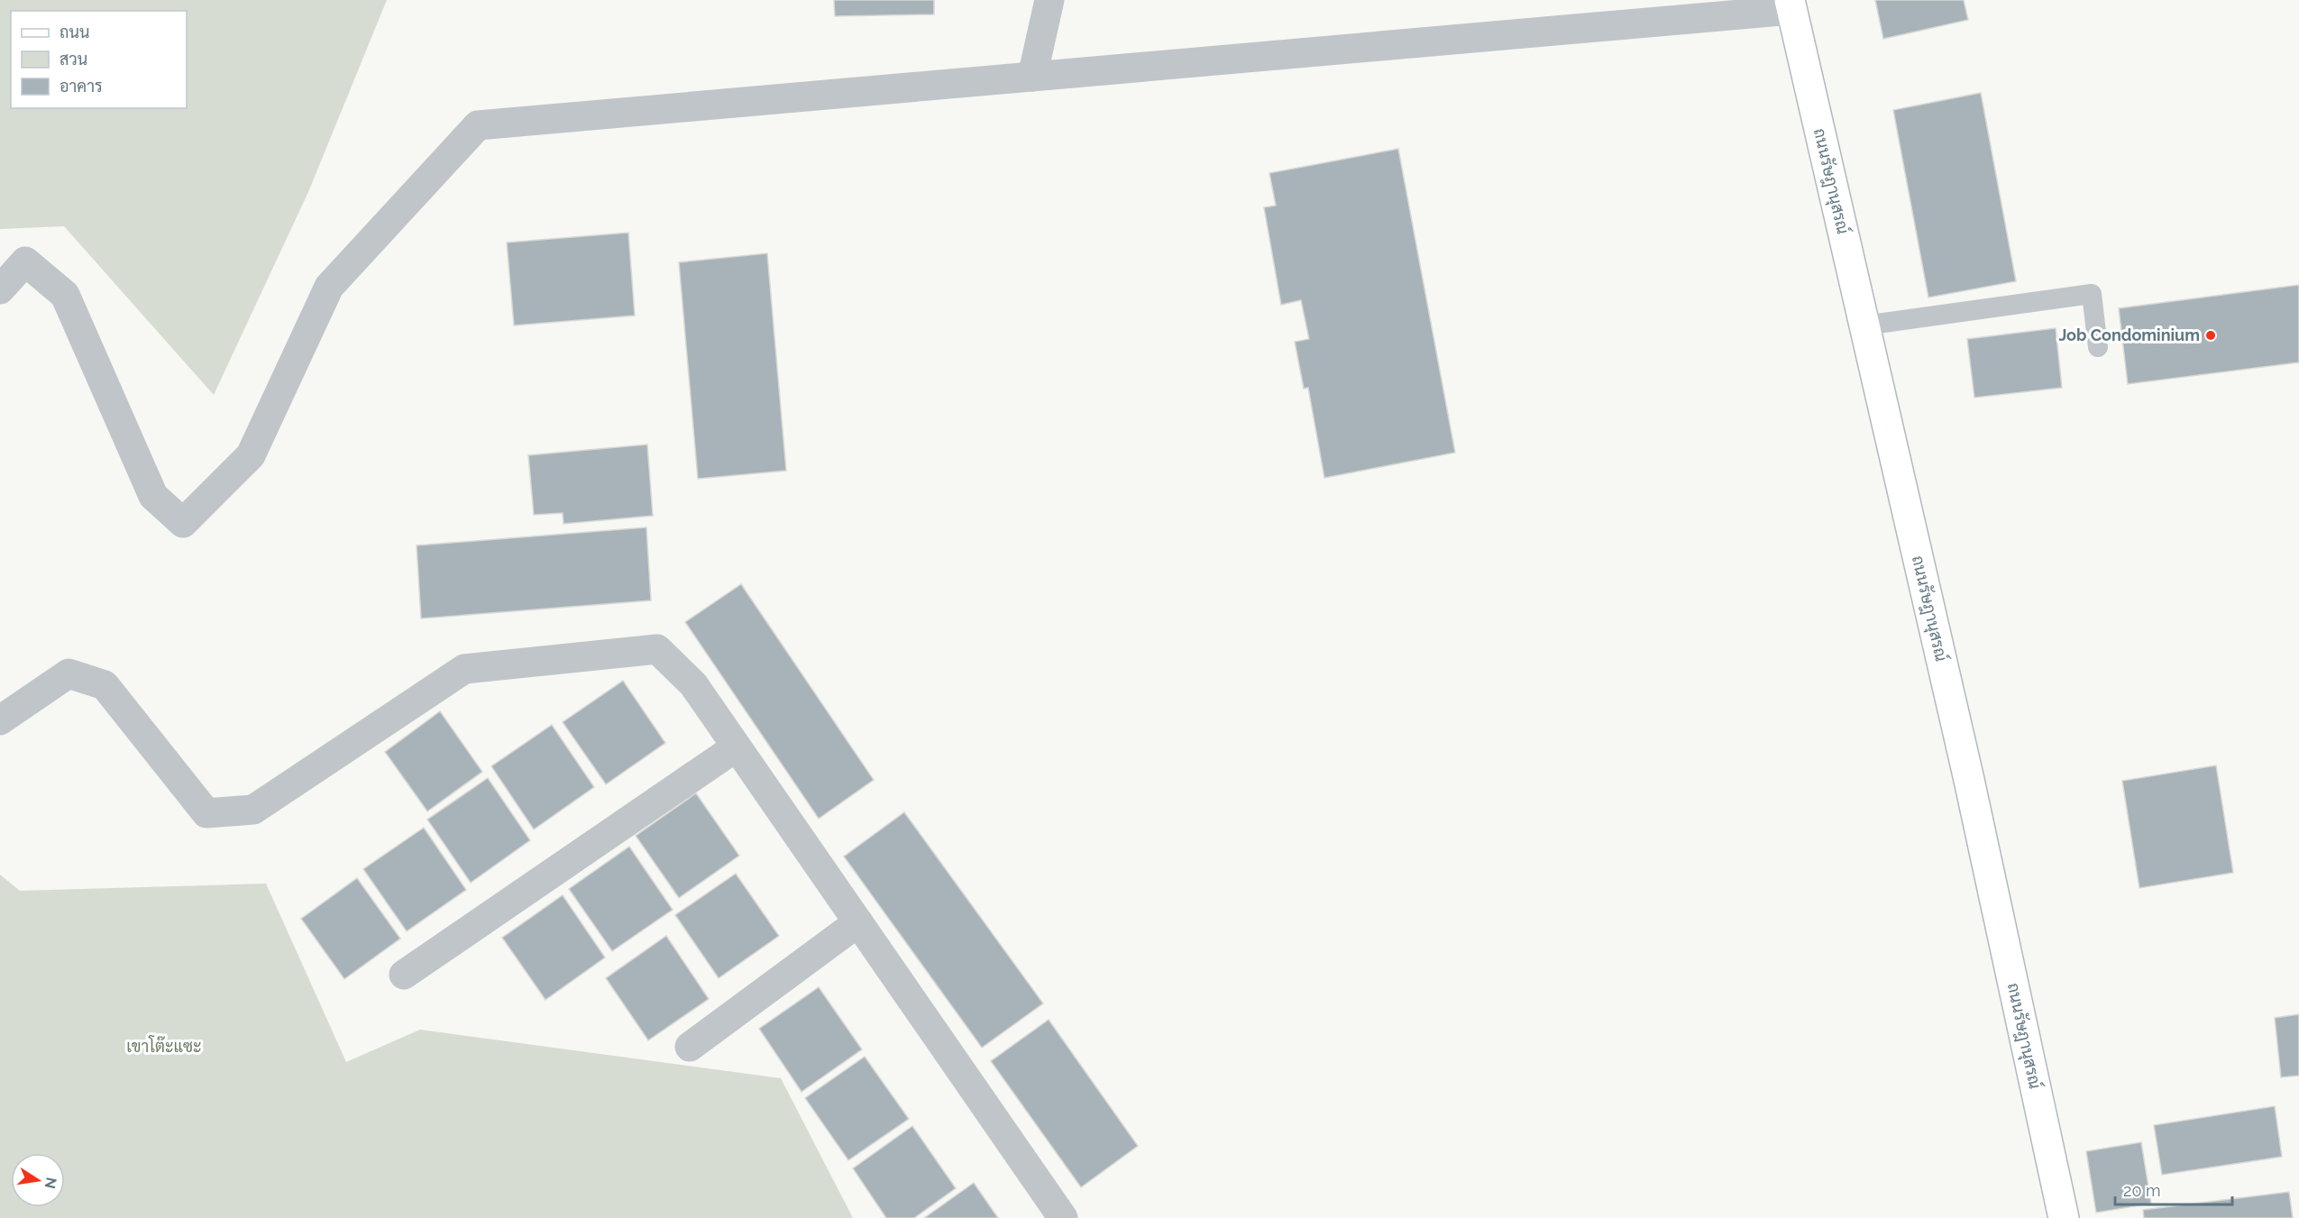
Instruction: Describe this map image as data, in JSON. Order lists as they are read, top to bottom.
{
  "streets": {
    "street": ["ถนนรัษฎานุสรณ์"]
  },
  "parks": ["เขาโต๊ะแซะ"],
  "places": ["Job Condominium"],
  "legend": ["ถนน", "สวน", "อาคาร"],
  "scale_bar": "20 m",
  "north": "right"
}
